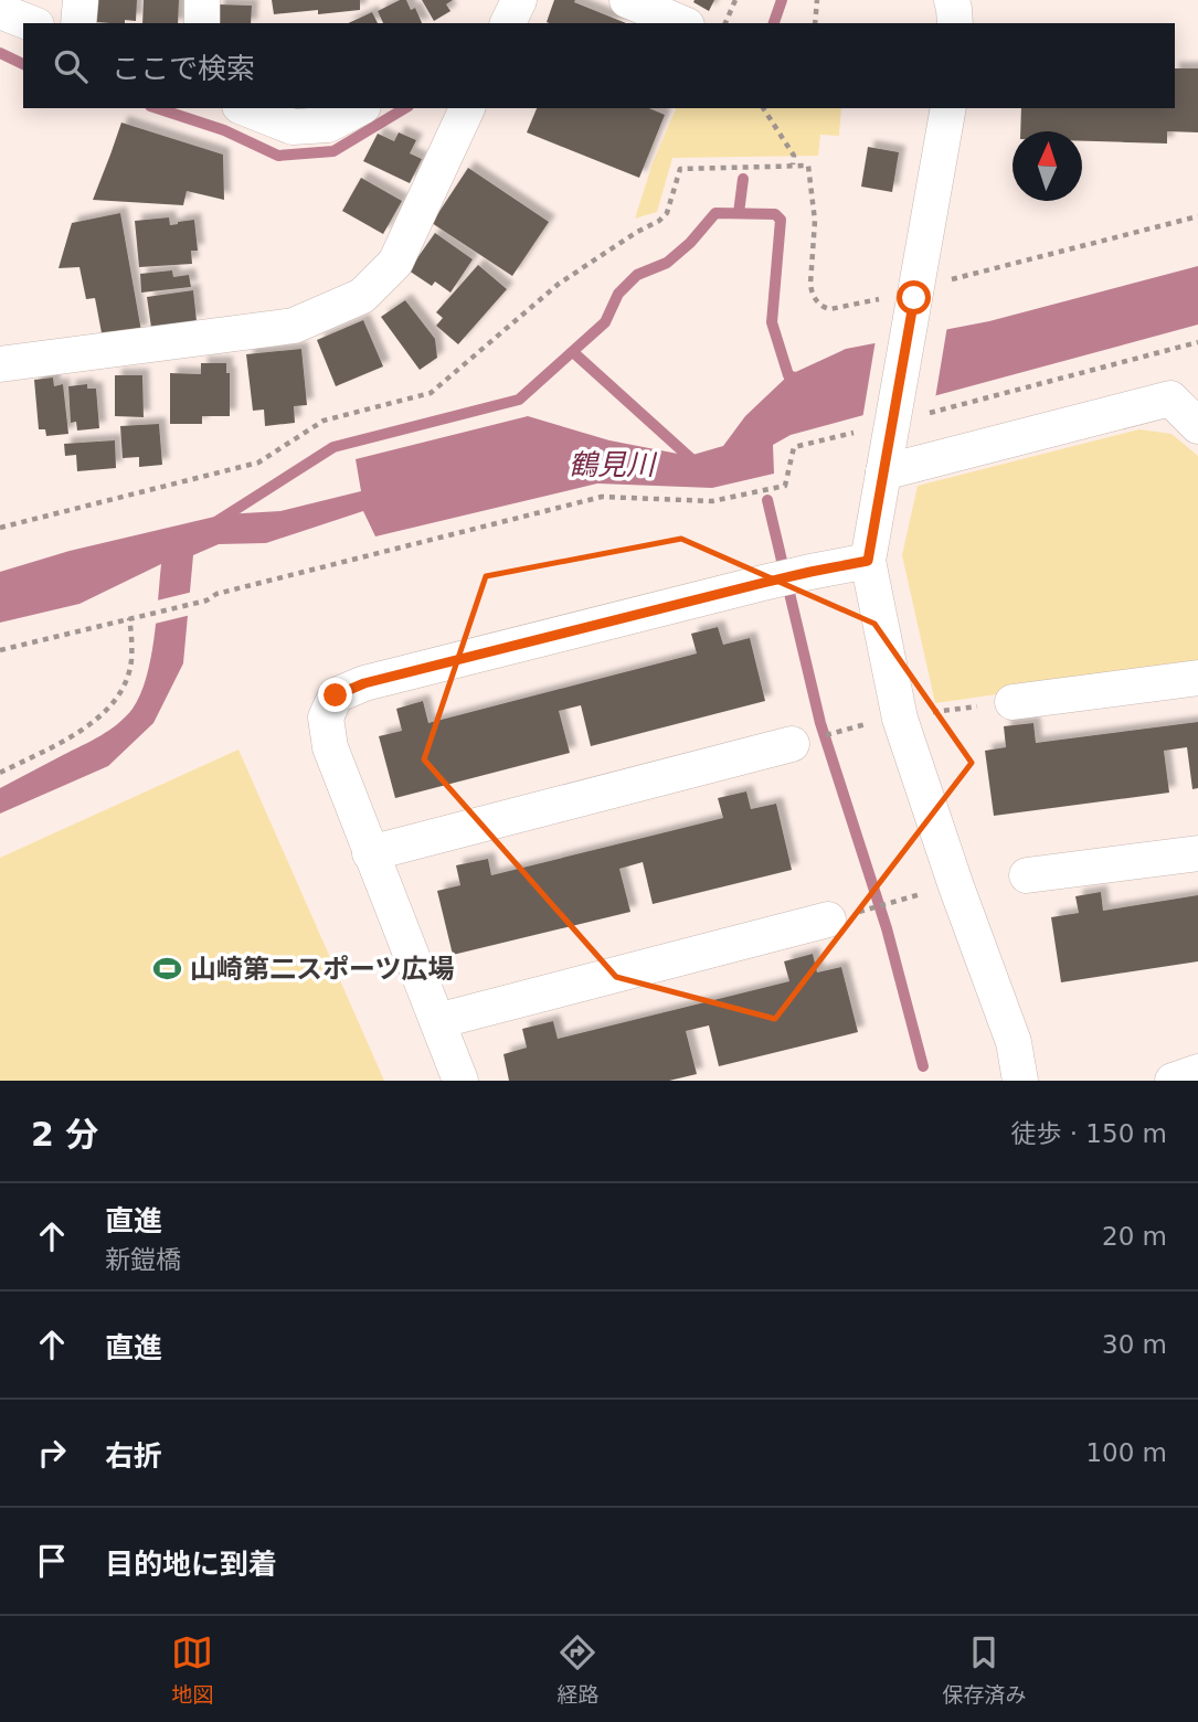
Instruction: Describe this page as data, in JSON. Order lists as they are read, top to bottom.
{
  "water": ["鶴見川"],
  "places": {
    "sports": ["山崎第二スポーツ広場"]
  },
  "north": "top",
  "page": {
    "search": "ここで検索",
    "heading": ["2 分", "徒歩 · 150 m"],
    "list": [
      ["直進", "新鎧橋", "20 m"],
      ["直進", "30 m"],
      ["右折", "100 m"],
      "目的地に到着"
    ],
    "nav": ["地図", "経路", "保存済み"]
  }
}
